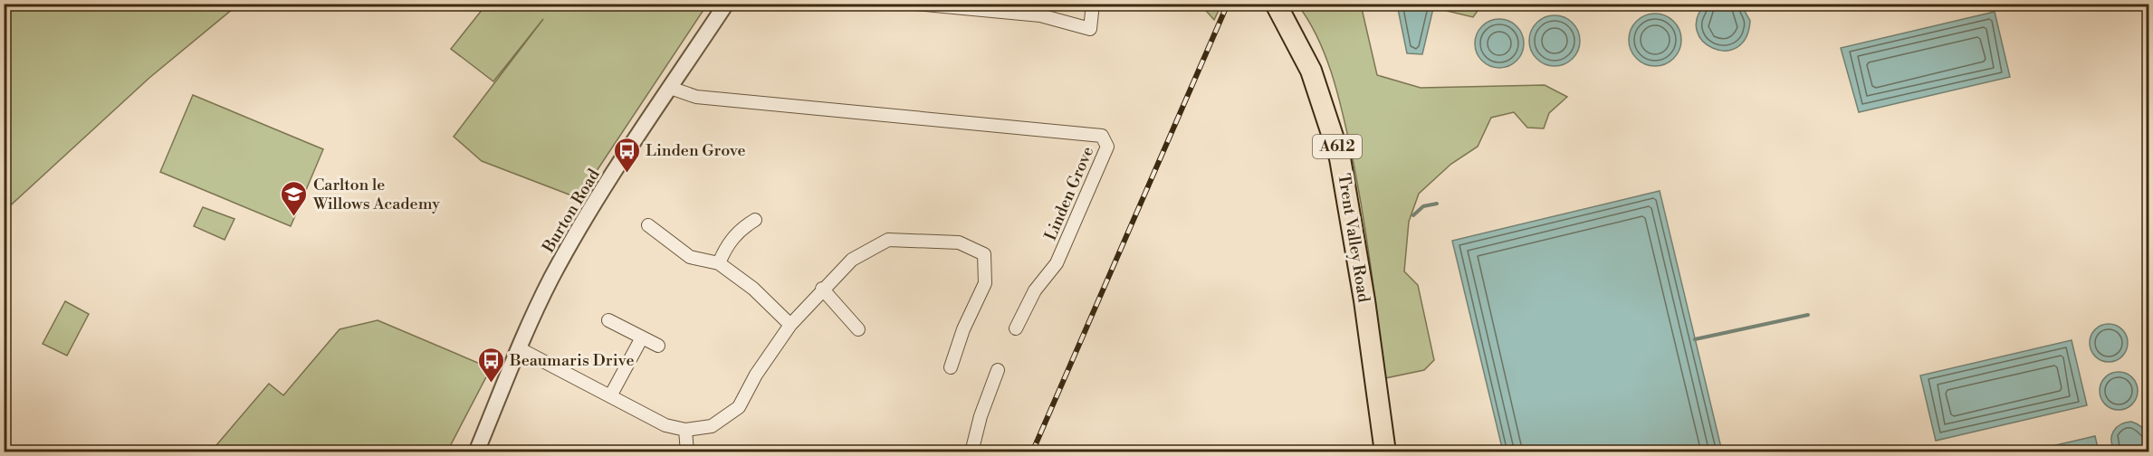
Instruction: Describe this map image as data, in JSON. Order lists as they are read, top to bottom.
{
  "streets": {
    "main road": ["A612", "Trent Valley Road"],
    "street": ["Linden Grove", "Burton Road"]
  },
  "crossings": [
    ["Linden Grove", "Burton Road"]
  ],
  "places": {
    "bus stop": ["Linden Grove", "Beaumaris Drive"],
    "school or university": ["Carlton le Willows Academy"]
  }
}
